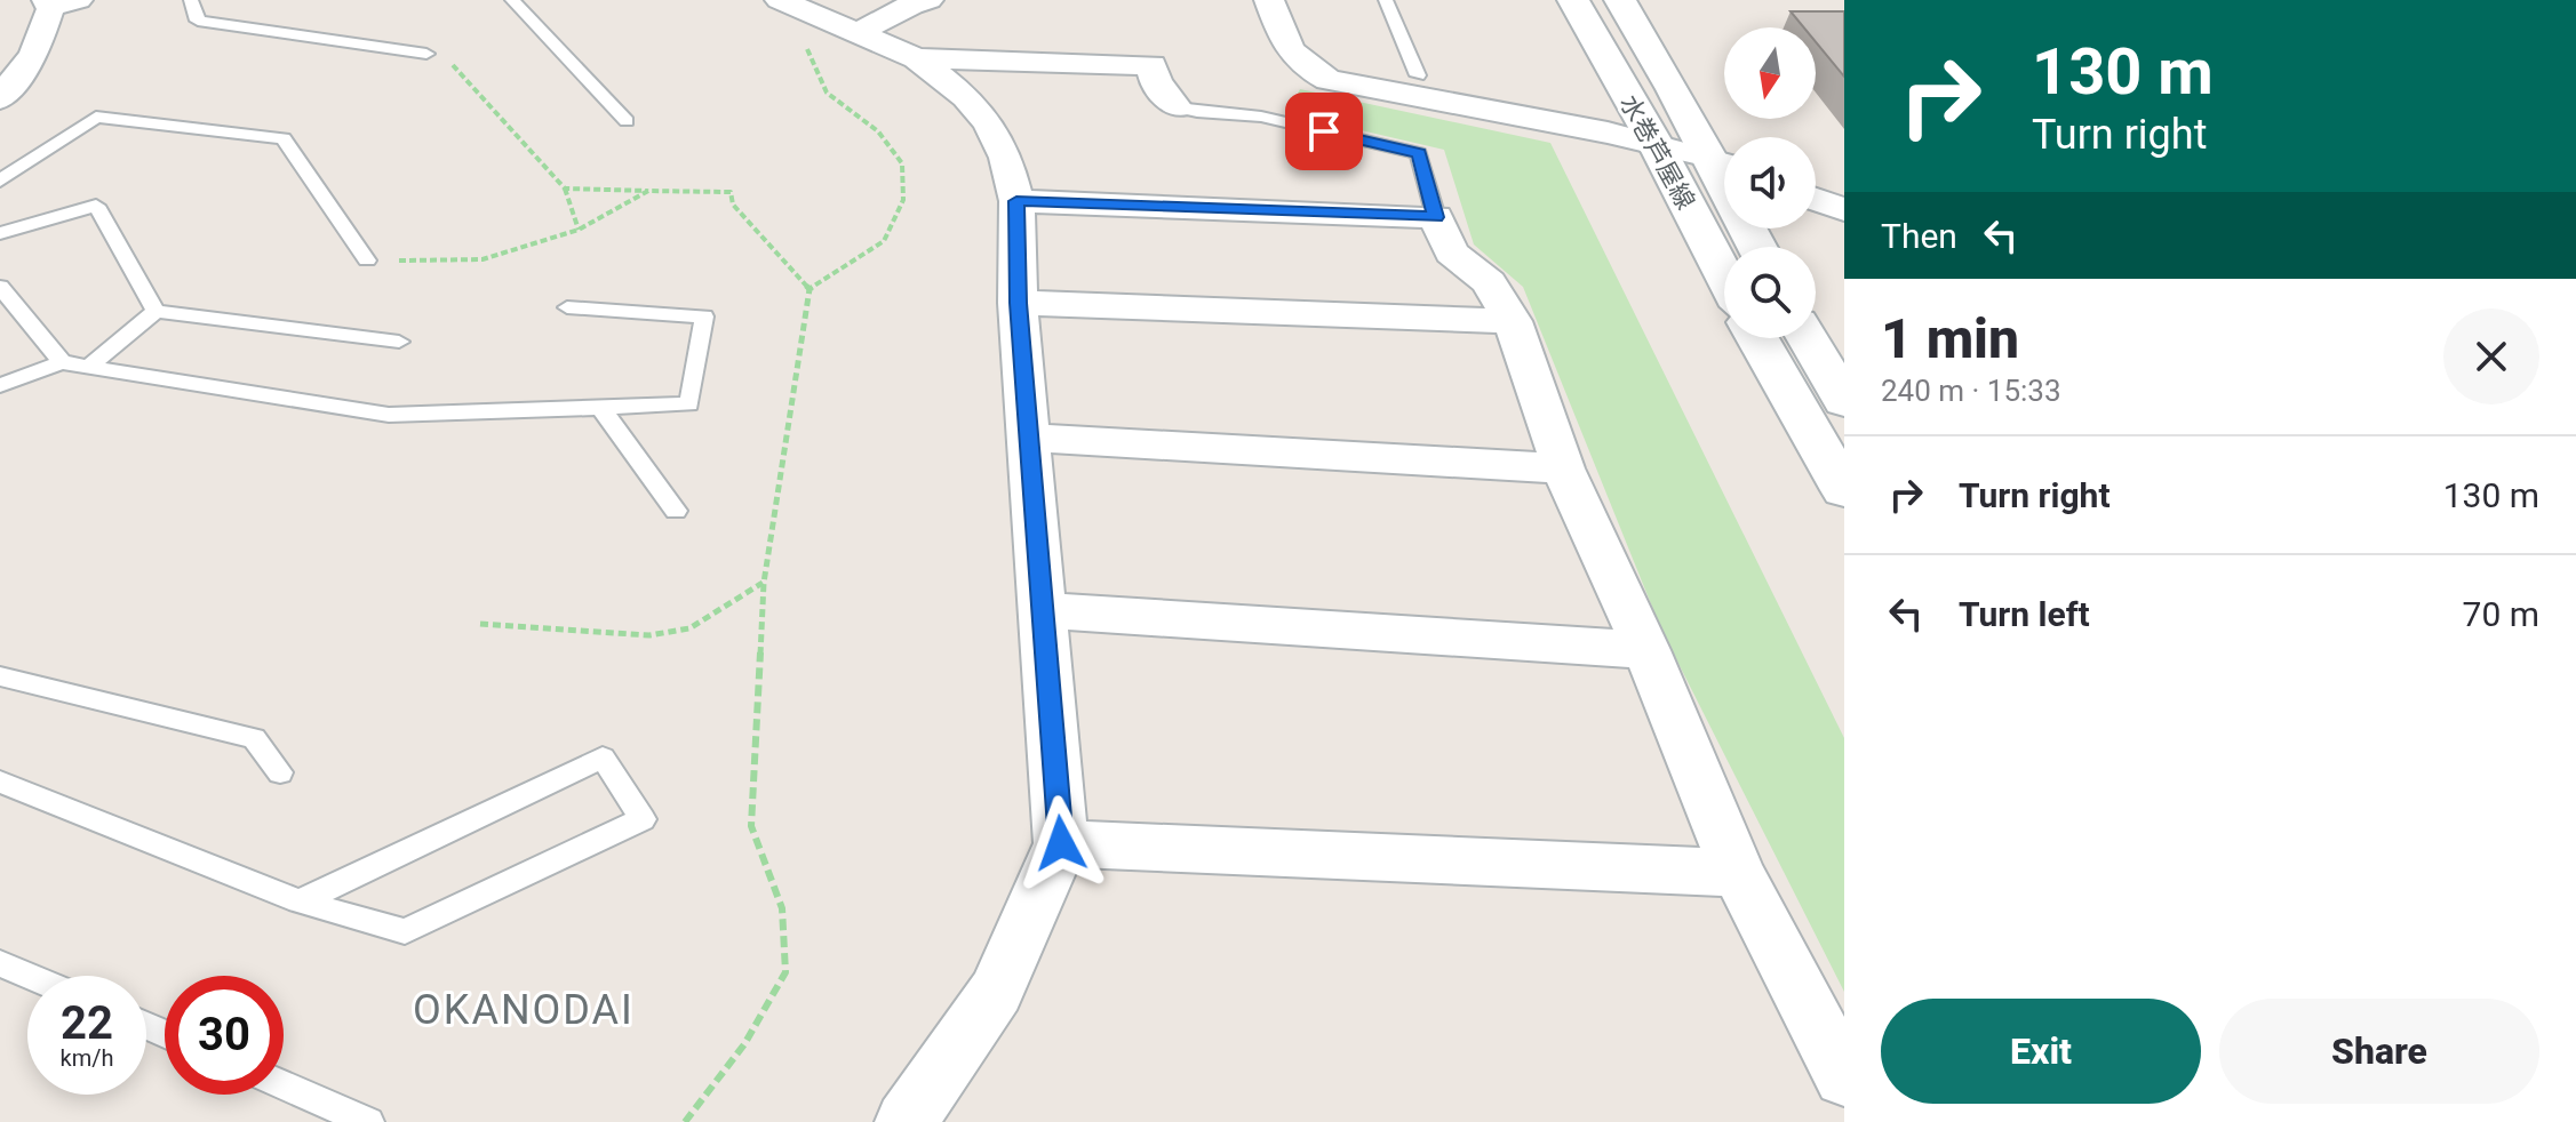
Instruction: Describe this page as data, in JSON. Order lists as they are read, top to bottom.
{
  "streets": {
    "main road": ["水巻芦屋線"]
  },
  "districts": ["OKANODAI"],
  "north": "bottom",
  "page": {
    "turn": ["130 m", "Turn right"],
    "then": "Then",
    "heading": ["1 min", "240 m · 15:33"],
    "list": [
      {
        "name": "Turn right",
        "value": "130 m"
      },
      {
        "name": "Turn left",
        "value": "70 m"
      }
    ],
    "speed": "22 km/h",
    "limit": "30",
    "buttons": ["Exit", "Share"]
  }
}
